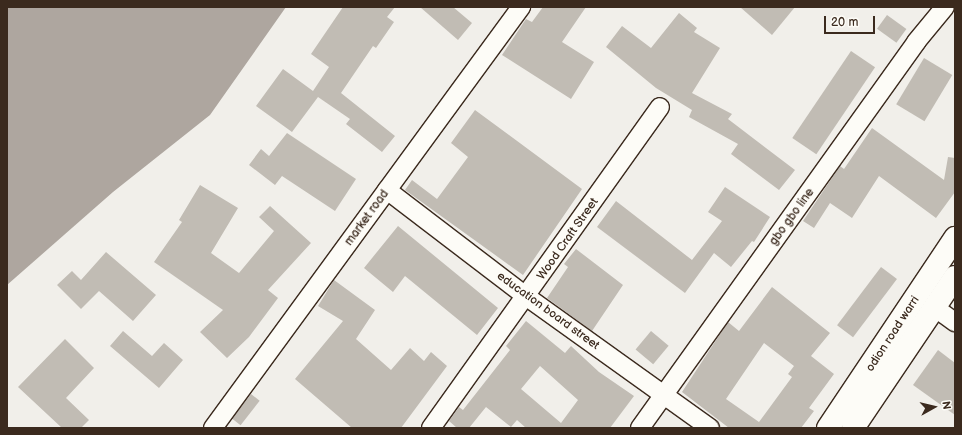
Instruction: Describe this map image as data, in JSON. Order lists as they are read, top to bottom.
{
  "streets": {
    "main road": ["odion road warri"],
    "street": [
      "gbo gbo line",
      "market road",
      "Wood Craft Street",
      "education board street"
    ]
  },
  "crossings": [
    ["gbo gbo line", "education board street"],
    ["market road", "education board street"],
    ["Wood Craft Street", "education board street"]
  ],
  "scale_bar": "20 m",
  "north": "right"
}
